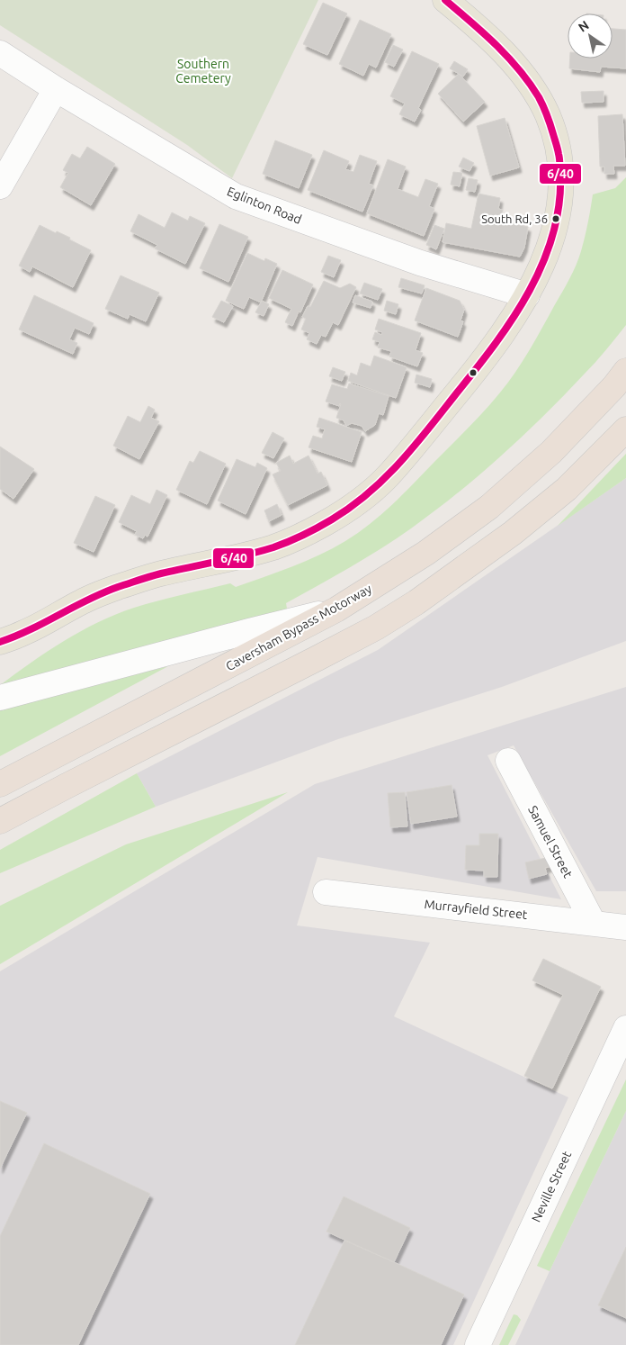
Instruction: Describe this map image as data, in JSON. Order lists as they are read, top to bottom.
{
  "streets": {
    "highway": ["Caversham Bypass Motorway"],
    "street": [
      "Eglinton Road",
      "Samuel Street",
      "Murrayfield Street",
      "Neville Street"
    ]
  },
  "crossings": [
    ["Samuel Street", "Murrayfield Street"]
  ],
  "parks": ["Southern Cemetery"],
  "places": ["South Rd, 36"],
  "lines": ["transit line 6/40"],
  "north": "top left"
}
